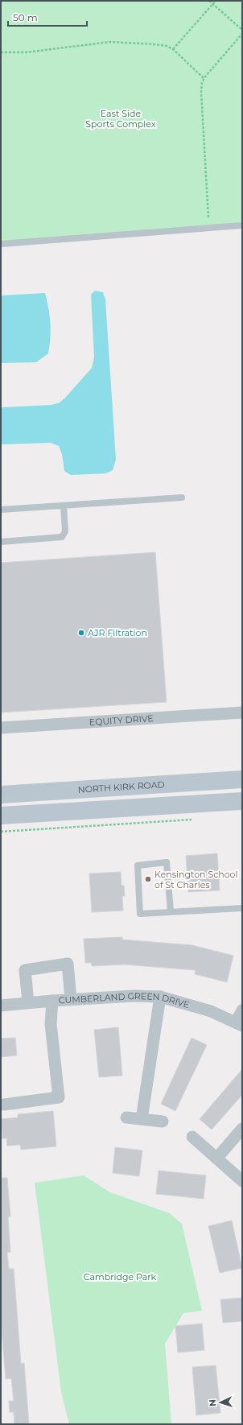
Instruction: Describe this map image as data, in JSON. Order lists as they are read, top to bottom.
{
  "streets": {
    "main road": ["NORTH KIRK ROAD"],
    "street": ["EQUITY DRIVE", "CUMBERLAND GREEN DRIVE"]
  },
  "parks": ["East Side Sports Complex", "Cambridge Park"],
  "places": ["AJR Filtration", "Kensington School of St Charles"],
  "scale_bar": "50 m",
  "north": "left"
}
